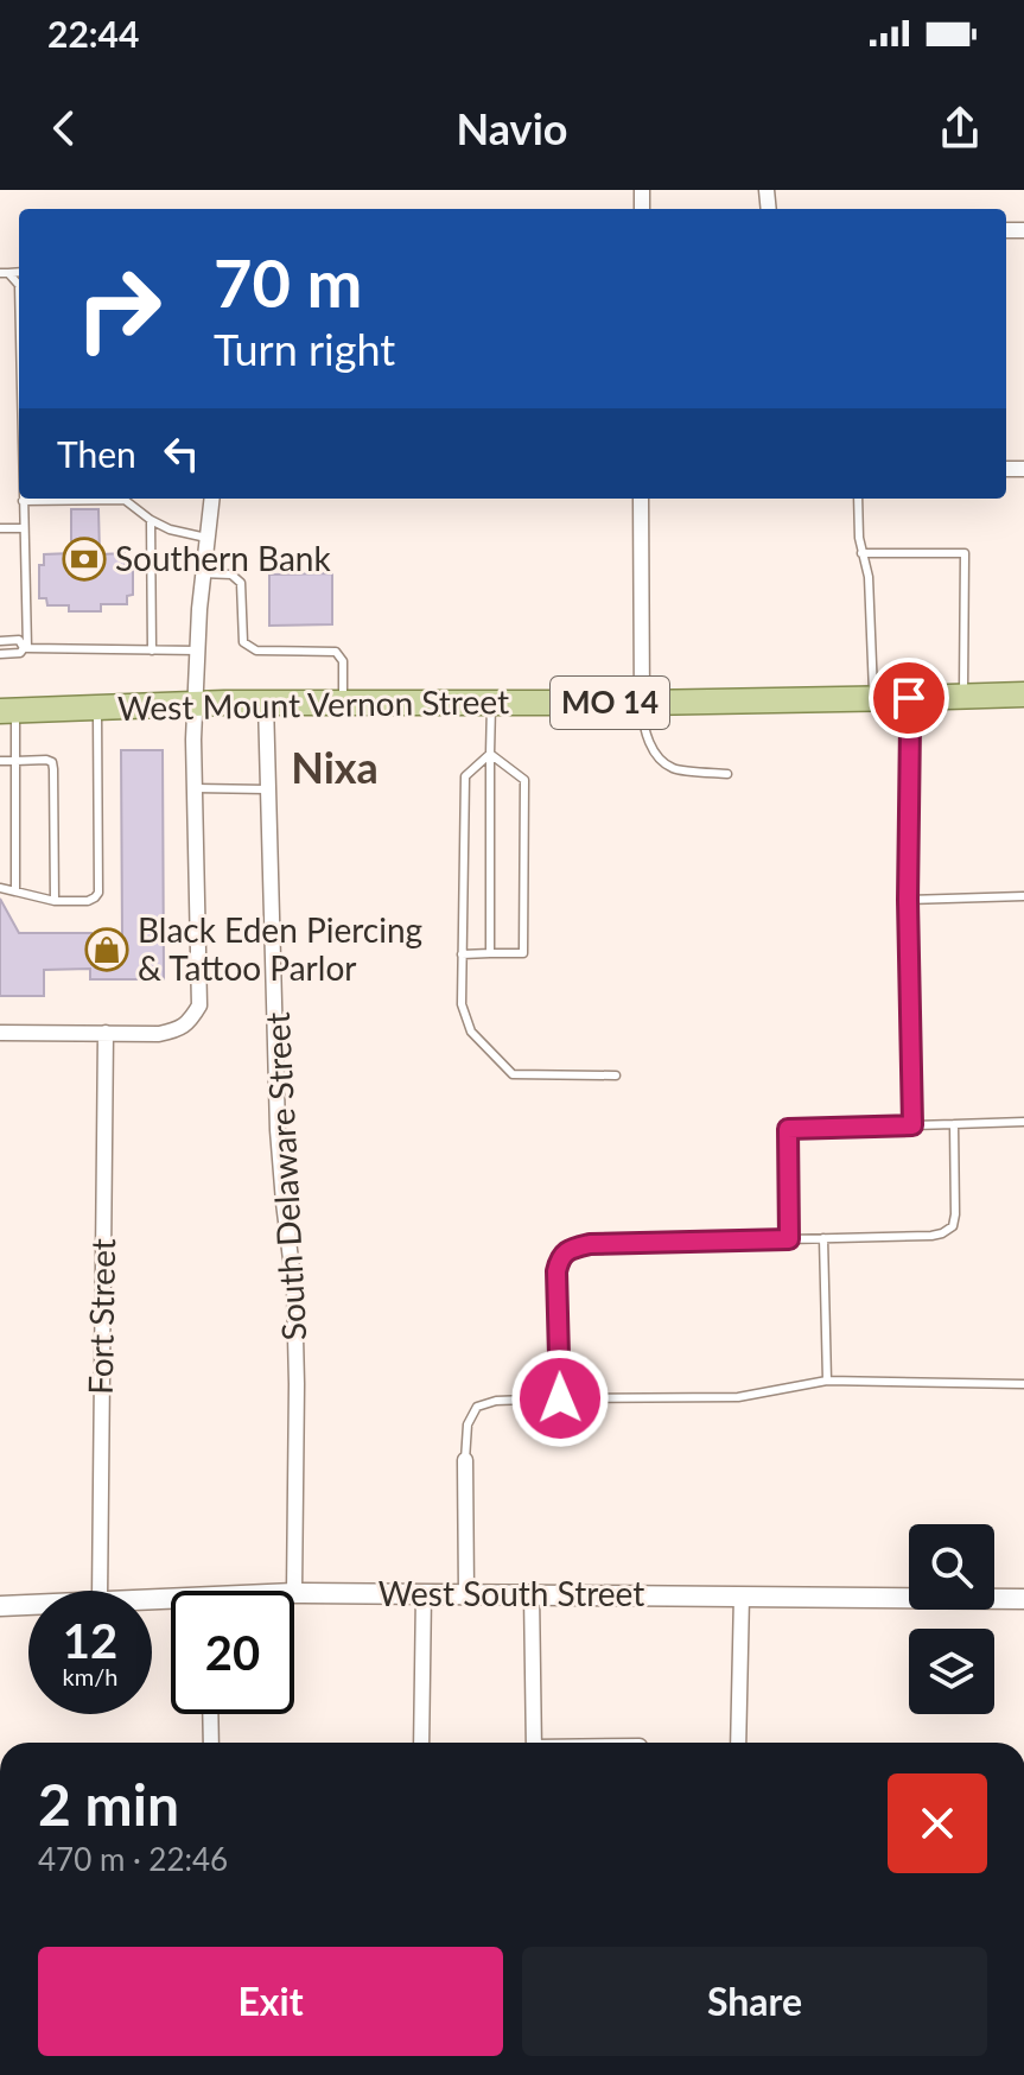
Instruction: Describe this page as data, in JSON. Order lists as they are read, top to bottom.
{
  "streets": {
    "main road": ["MO 14", "West Mount Vernon Street"],
    "street": ["South Delaware Street", "Fort Street", "West South Street"]
  },
  "crossings": [
    ["West Mount Vernon Street", "South Delaware Street"],
    ["South Delaware Street", "West South Street"]
  ],
  "districts": ["Nixa"],
  "places": {
    "bank": ["Southern Bank"],
    "shop": ["Black Eden Piercing & Tattoo Parlor"]
  },
  "page": {
    "status": "22:44",
    "header": "Navio",
    "turn": ["70 m", "Turn right"],
    "then": "Then",
    "speed": "12 km/h",
    "limit": "20",
    "heading": ["2 min", "470 m · 22:46"],
    "buttons": ["Exit", "Share"]
  }
}
